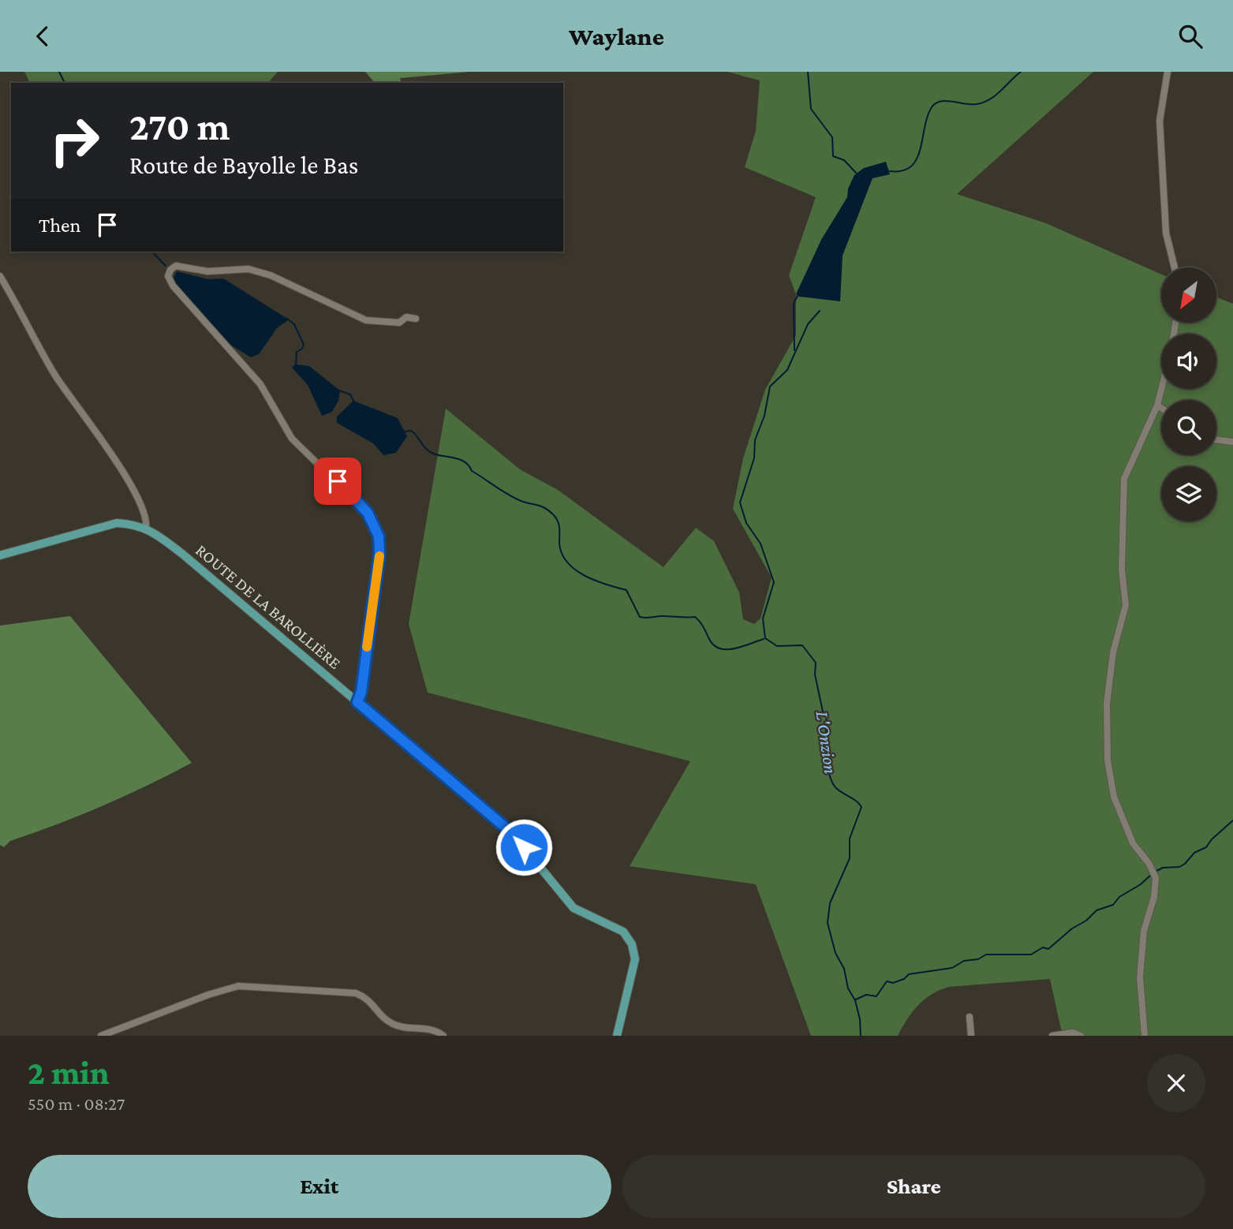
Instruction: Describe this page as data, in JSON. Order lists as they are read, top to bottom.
{
  "streets": {
    "main road": ["ROUTE DE LA BAROLLIÈRE"]
  },
  "water": ["L'Onzion"],
  "north": "bottom left",
  "page": {
    "header": "Waylane",
    "turn": ["270 m", "Route de Bayolle le Bas"],
    "then": "Then",
    "heading": ["2 min", "550 m · 08:27"],
    "buttons": ["Exit", "Share"]
  }
}
